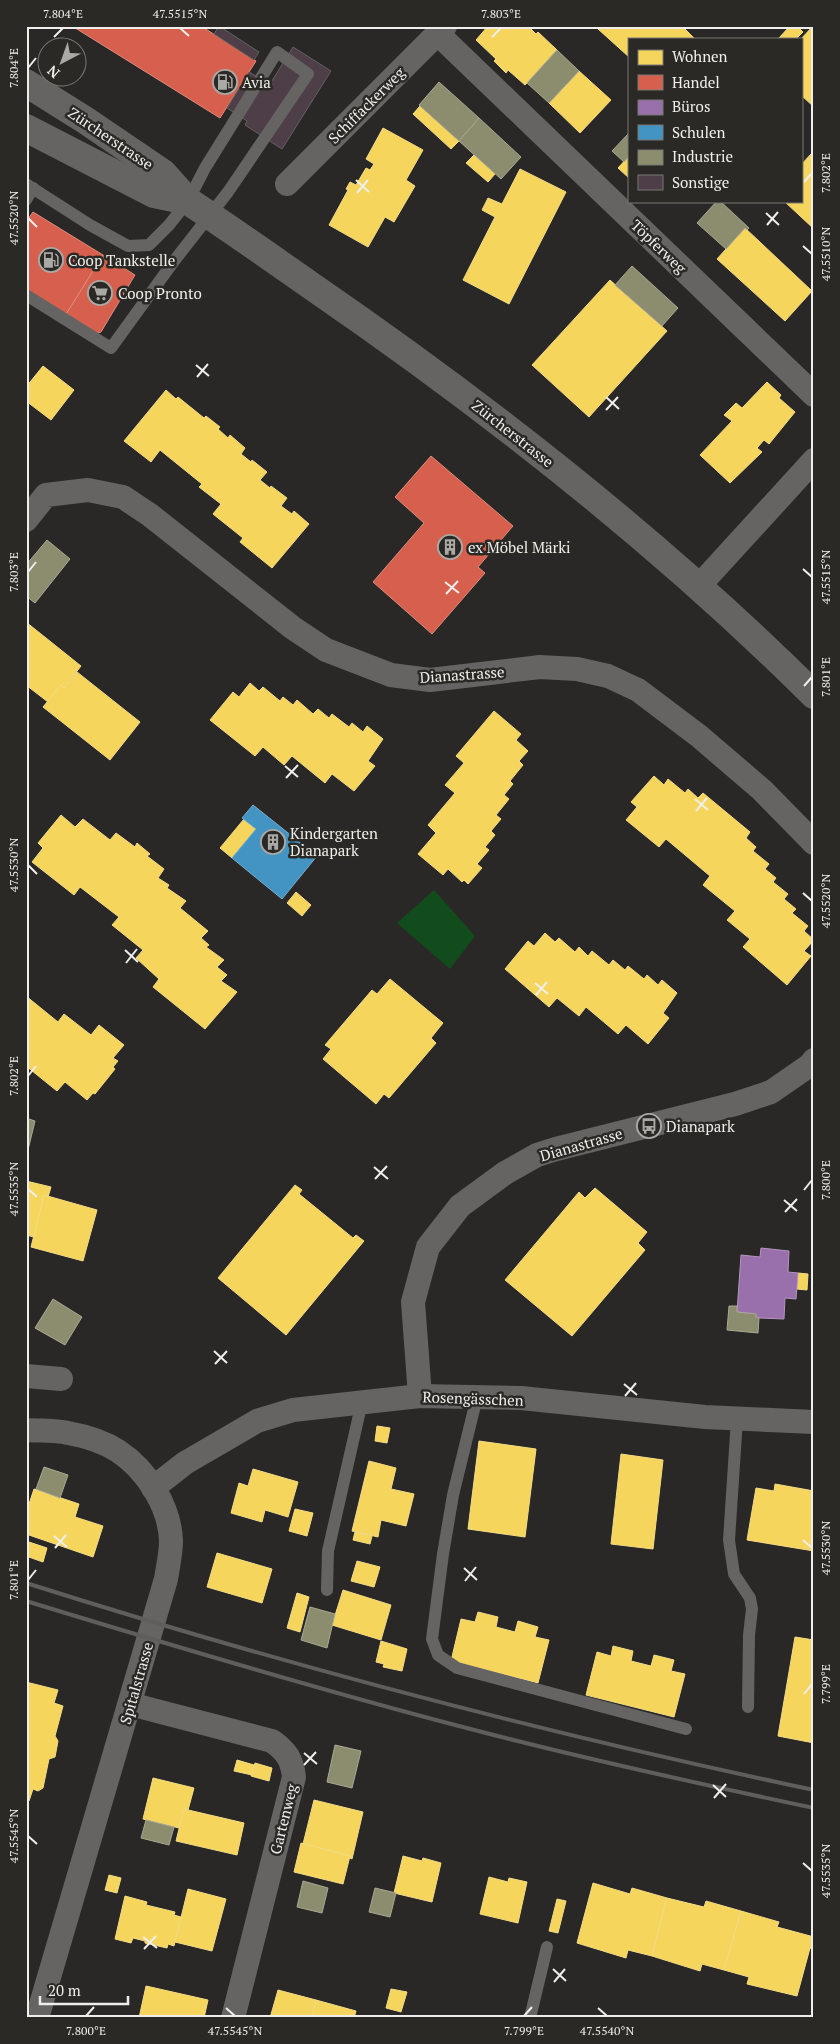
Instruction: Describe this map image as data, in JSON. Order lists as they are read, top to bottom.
{
  "streets": {
    "main road": ["Zürcherstrasse"],
    "street": [
      "Schiffackerweg",
      "Töpferweg",
      "Dianastrasse",
      "Rosengässchen",
      "Spitalstrasse",
      "Gartenweg"
    ]
  },
  "crossings": [
    ["Schiffackerweg", "Töpferweg"],
    ["Dianastrasse", "Rosengässchen"],
    ["Rosengässchen", "Spitalstrasse"],
    ["Spitalstrasse", "Gartenweg"]
  ],
  "places": {
    "fuel station": ["Avia", "Coop Tankstelle"],
    "supermarket": ["Coop Pronto"],
    "building": ["ex Möbel Märki", "Kindergarten Dianapark"],
    "bus stop": ["Dianapark"]
  },
  "legend": [
    "Wohnen",
    "Handel",
    "Büros",
    "Schulen",
    "Industrie",
    "Sonstige"
  ],
  "scale_bar": "20 m",
  "north": "bottom left",
  "coordinates": [
    "7.804°E",
    "47.5515°N",
    "7.803°E",
    "7.802°E",
    "47.5520°N",
    "47.5510°N",
    "7.801°E",
    "47.5530°N",
    "7.800°E",
    "47.5535°N",
    "7.799°E",
    "47.5545°N",
    "47.5540°N"
  ]
}
